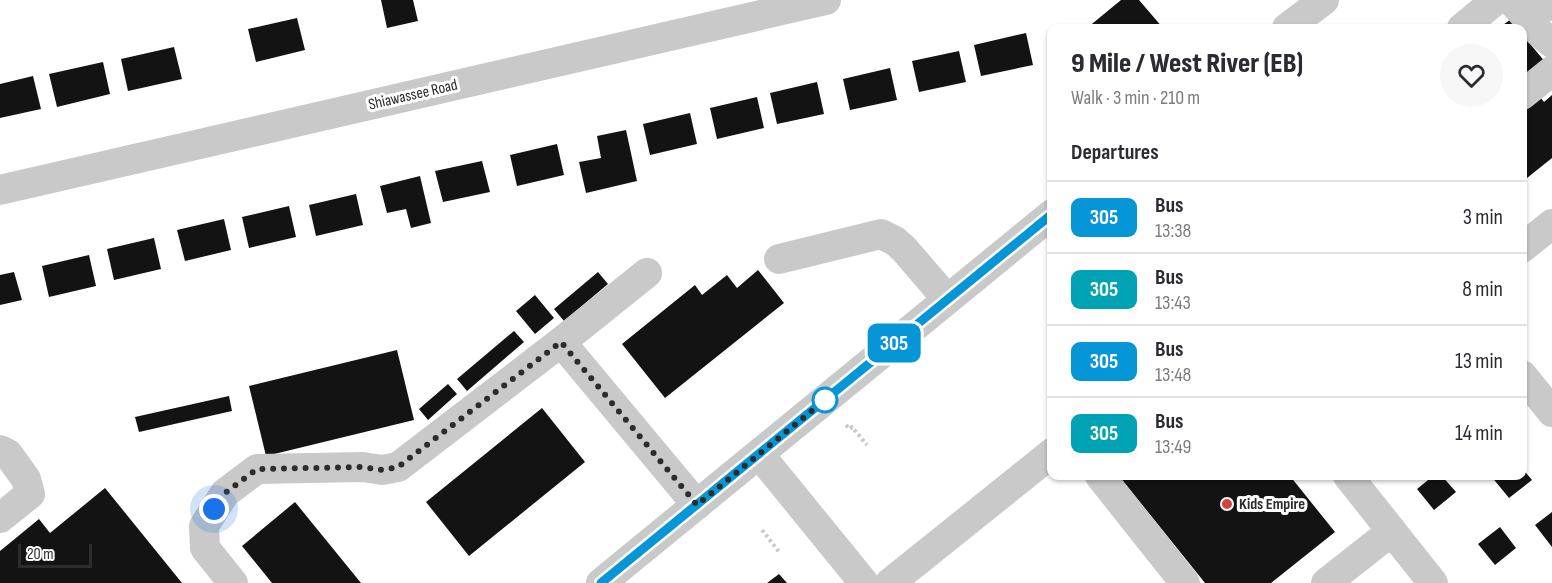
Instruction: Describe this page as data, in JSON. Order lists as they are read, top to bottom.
{
  "streets": {
    "street": ["Shiawassee Road"]
  },
  "places": ["Kids Empire"],
  "lines": ["bus line 305"],
  "scale_bar": "20 m",
  "page": {
    "on_map": "305",
    "heading": [
      ["9 Mile / West River (EB)", "Walk · 3 min · 210 m"],
      "Departures"
    ],
    "list": [
      {
        "mark": "305",
        "name": "Bus",
        "note": "13:38",
        "value": "3 min"
      },
      {
        "mark": "305",
        "name": "Bus",
        "note": "13:43",
        "value": "8 min"
      },
      {
        "mark": "305",
        "name": "Bus",
        "note": "13:48",
        "value": "13 min"
      },
      {
        "mark": "305",
        "name": "Bus",
        "note": "13:49",
        "value": "14 min"
      }
    ],
    "scale": "20 m"
  }
}
